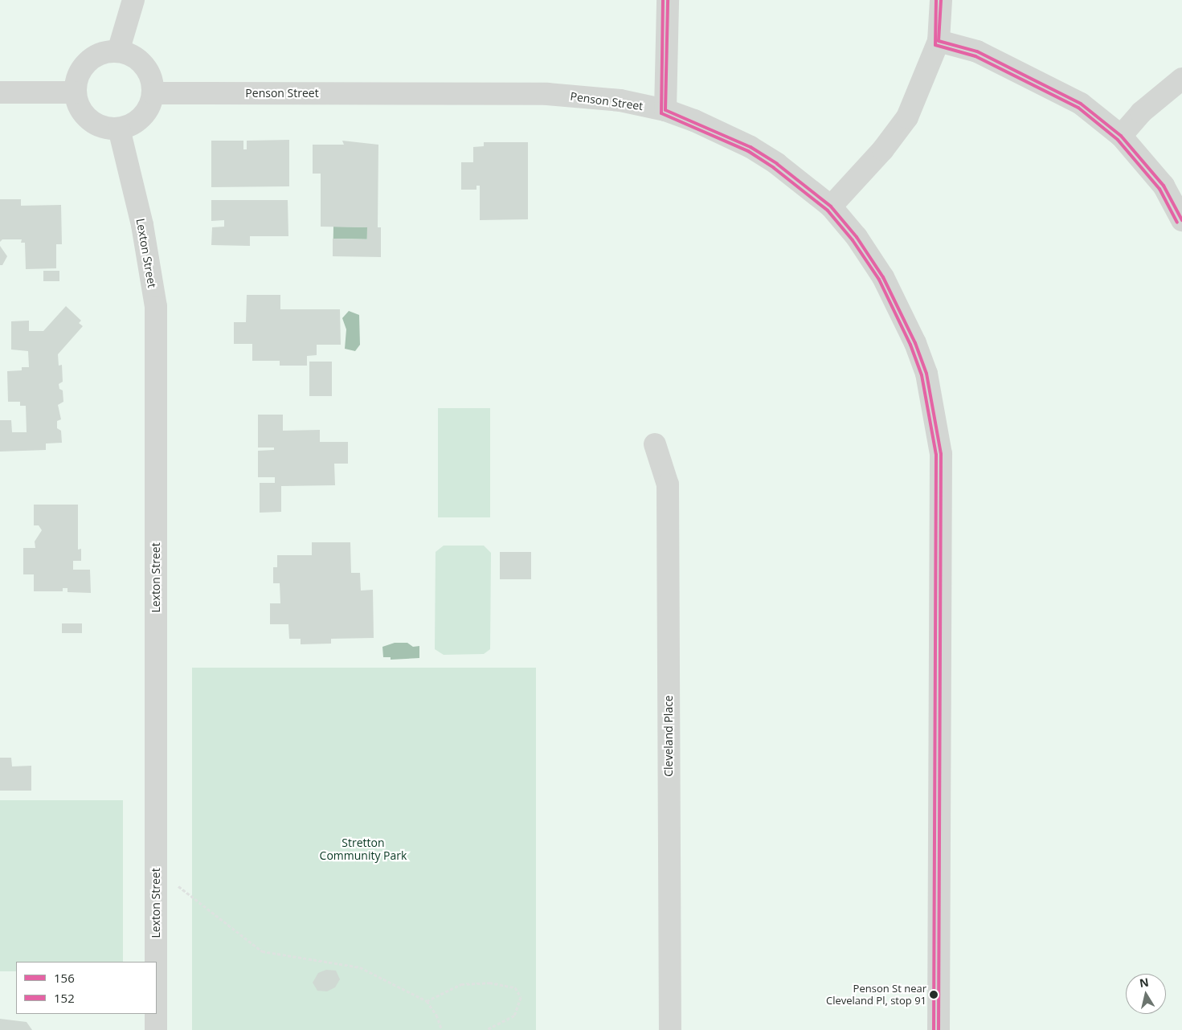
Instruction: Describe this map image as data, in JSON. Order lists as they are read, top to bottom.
{
  "streets": {
    "street": ["Penson Street", "Lexton Street", "Cleveland Place"]
  },
  "crossings": [
    ["Penson Street", "Lexton Street"]
  ],
  "parks": ["Stretton Community Park"],
  "places": ["Penson St near Cleveland Pl, stop 91"],
  "lines": ["transit line 156", "transit line 152"],
  "legend": ["156", "152"],
  "north": "top"
}
